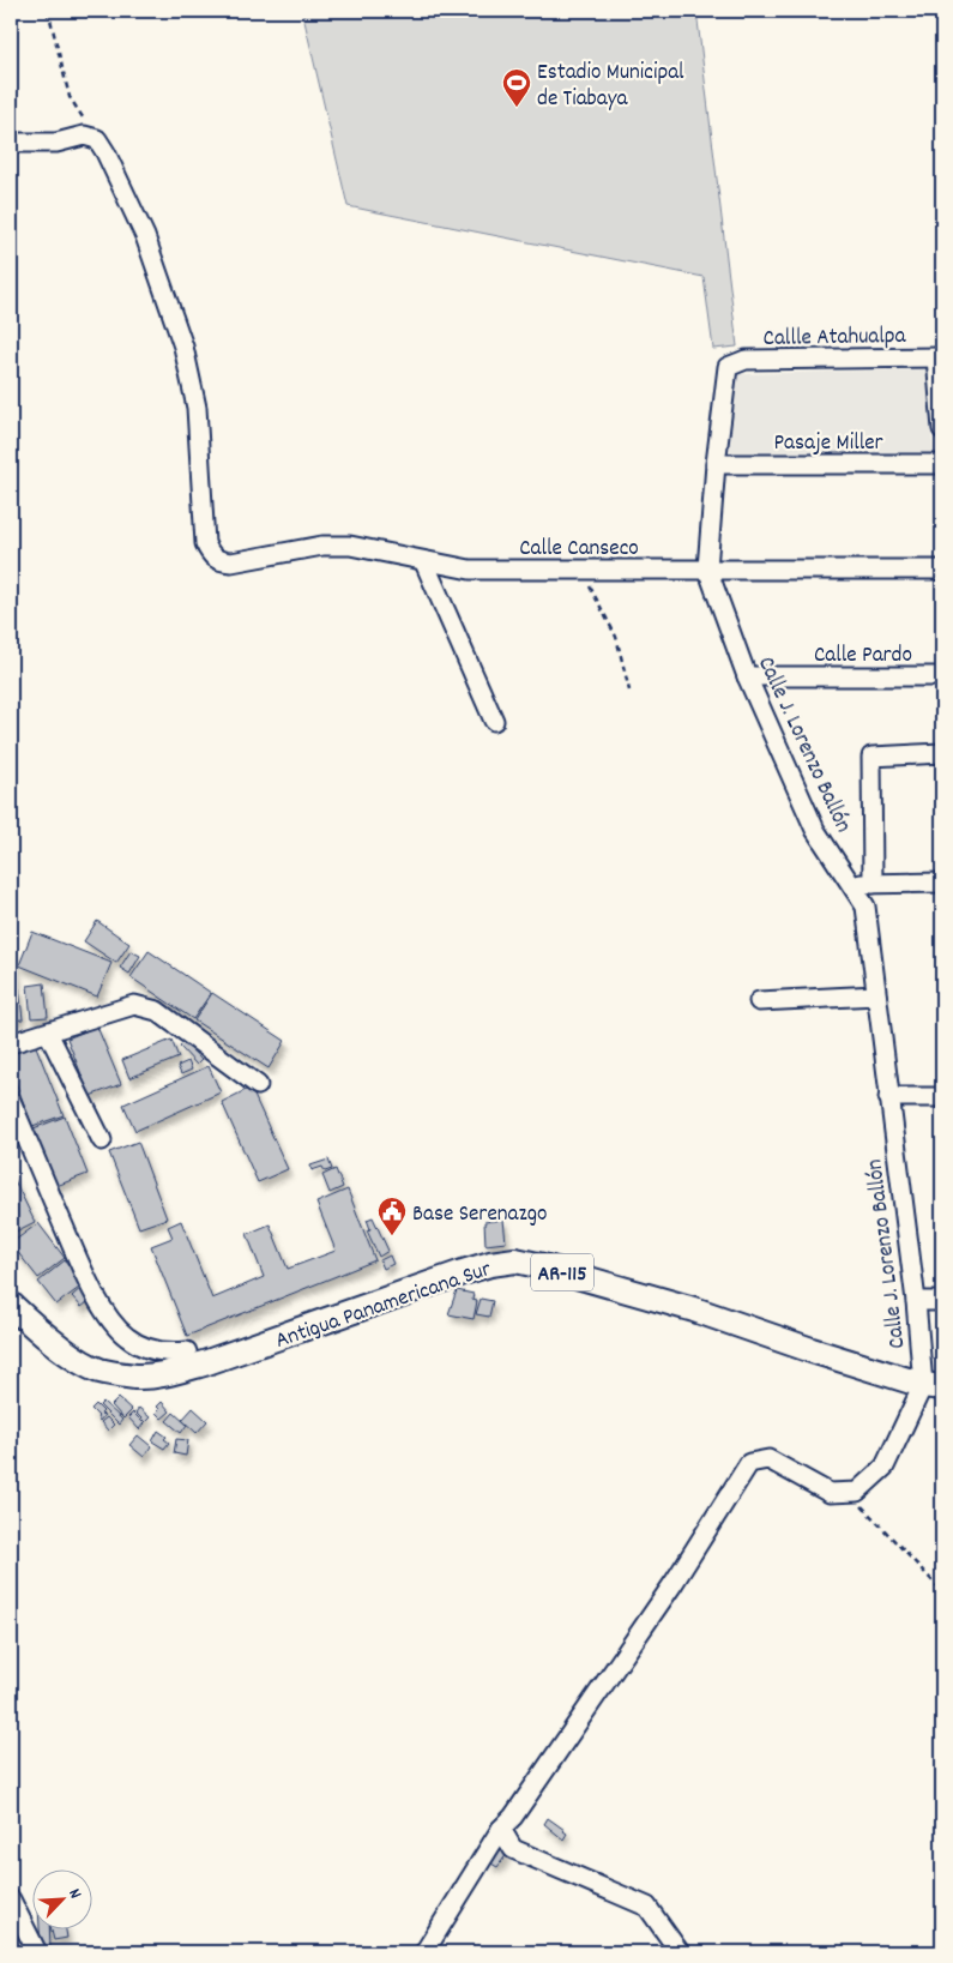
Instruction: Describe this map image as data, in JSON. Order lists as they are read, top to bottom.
{
  "streets": {
    "main road": ["AR-115", "Antigua Panamericana Sur"],
    "street": [
      "Callle Atahualpa",
      "Pasaje Miller",
      "Calle Canseco",
      "Calle Pardo",
      "Calle J. Lorenzo Ballón"
    ]
  },
  "crossings": [
    ["Callle Atahualpa", "Calle J. Lorenzo Ballón"],
    ["Pasaje Miller", "Calle J. Lorenzo Ballón"],
    ["Calle Canseco", "Calle J. Lorenzo Ballón"],
    ["Calle Pardo", "Calle J. Lorenzo Ballón"],
    ["Calle J. Lorenzo Ballón", "Antigua Panamericana Sur"]
  ],
  "places": {
    "sports": ["Estadio Municipal de Tiabaya"],
    "public building": ["Base Serenazgo"]
  },
  "north": "top right"
}
